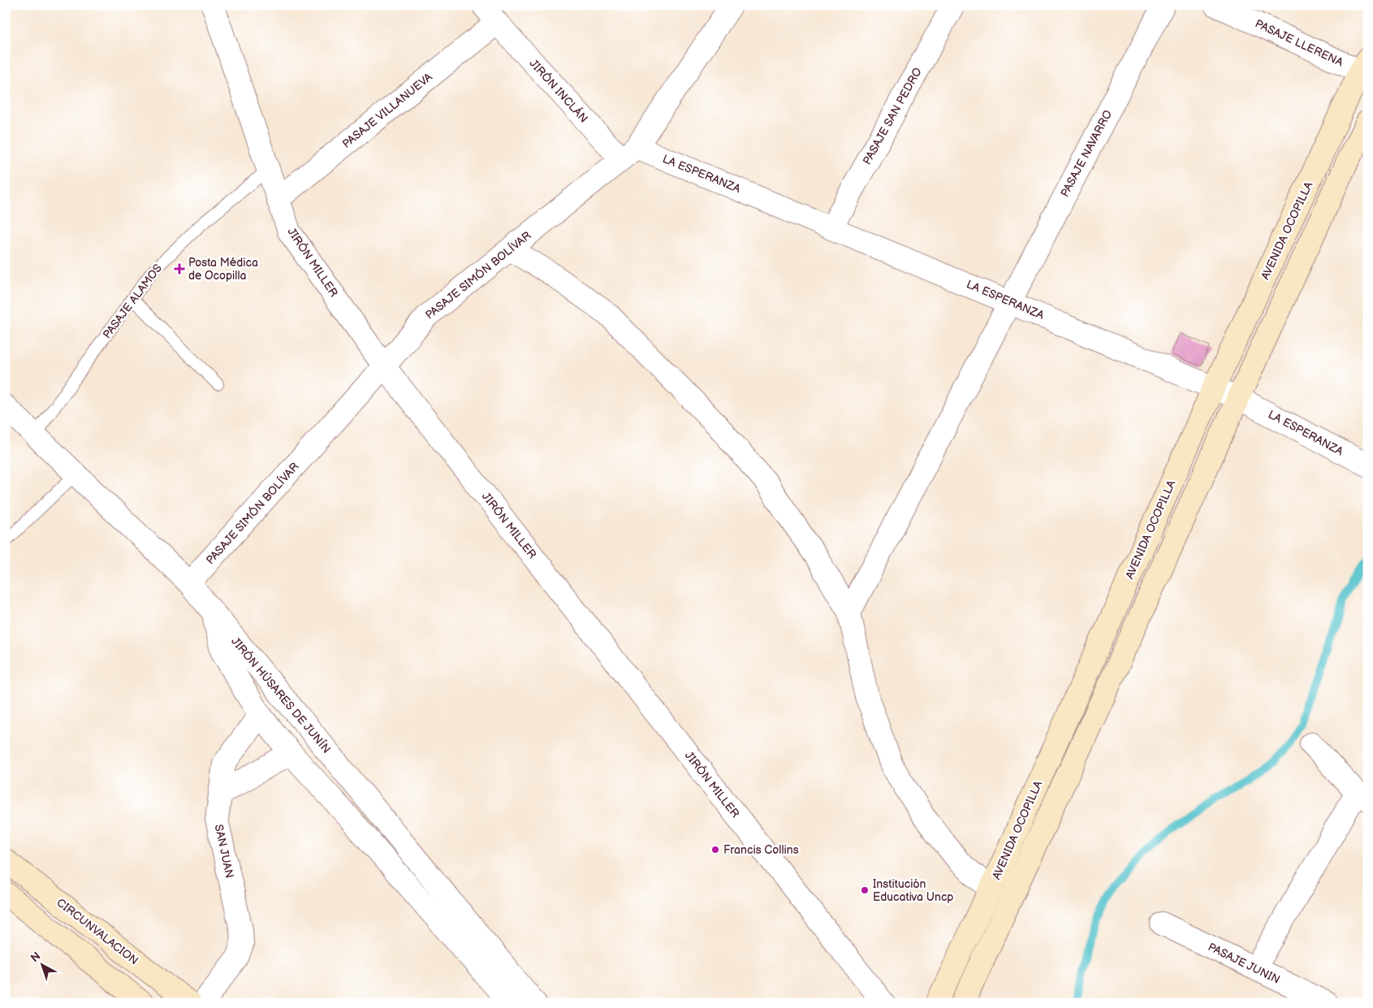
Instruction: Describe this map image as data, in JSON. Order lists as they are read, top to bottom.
{
  "streets": {
    "street": [
      "PASAJE LLERENA",
      "JIRÓN INCLÁN",
      "PASAJE VILLANUEVA",
      "PASAJE SAN PEDRO",
      "PASAJE NAVARRO",
      "LA ESPERANZA",
      "AVENIDA OCOPILLA",
      "JIRÓN MILLER",
      "PASAJE SIMÓN BOLÍVAR",
      "JIRÓN HÚSARES DE JUNÍN",
      "SAN JUAN",
      "CIRCUNVALACION",
      "PASAJE JUNIN"
    ],
    "lane": ["PASAJE ALAMOS"]
  },
  "crossings": [
    ["PASAJE LLERENA", "AVENIDA OCOPILLA"],
    ["JIRÓN INCLÁN", "PASAJE VILLANUEVA"],
    ["JIRÓN INCLÁN", "LA ESPERANZA"],
    ["JIRÓN INCLÁN", "PASAJE SIMÓN BOLÍVAR"],
    ["PASAJE VILLANUEVA", "JIRÓN MILLER"],
    ["PASAJE SAN PEDRO", "LA ESPERANZA"],
    ["PASAJE NAVARRO", "LA ESPERANZA"],
    ["LA ESPERANZA", "AVENIDA OCOPILLA"],
    ["LA ESPERANZA", "PASAJE SIMÓN BOLÍVAR"],
    ["JIRÓN MILLER", "PASAJE SIMÓN BOLÍVAR"],
    ["JIRÓN MILLER", "PASAJE ALAMOS"],
    ["PASAJE SIMÓN BOLÍVAR", "JIRÓN HÚSARES DE JUNÍN"],
    ["PASAJE ALAMOS", "JIRÓN HÚSARES DE JUNÍN"]
  ],
  "places": {
    "health": ["Posta Médica de Ocopilla"],
    "other": ["Francis Collins", "Institución Educativa Uncp"]
  },
  "north": "top left"
}
